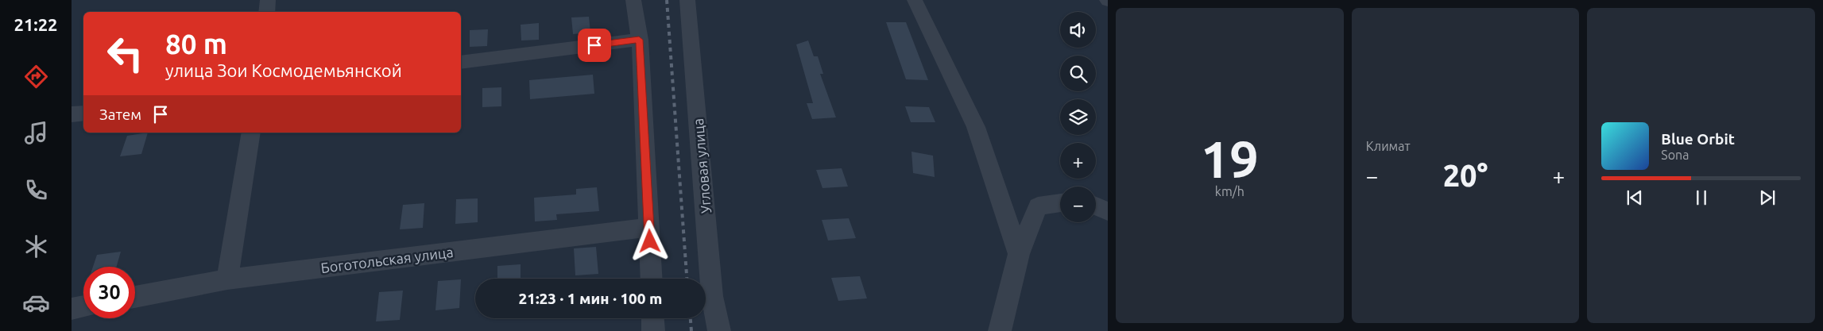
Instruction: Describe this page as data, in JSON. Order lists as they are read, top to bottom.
{
  "streets": {
    "street": ["Угловая улица", "Боготольская улица"]
  },
  "page": {
    "tabs": "21:22",
    "tile": [
      ["19", "km/h"],
      "Климат"
    ],
    "map_buttons": ["+", "−"],
    "turn": ["80 m", "улица Зои Космодемьянской"],
    "then": "Затем",
    "song": ["Blue Orbit", "Sona"],
    "heat": ["−", "20°", "+"],
    "limit": "30",
    "trip": "21:23 · 1 мин · 100 m"
  }
}
